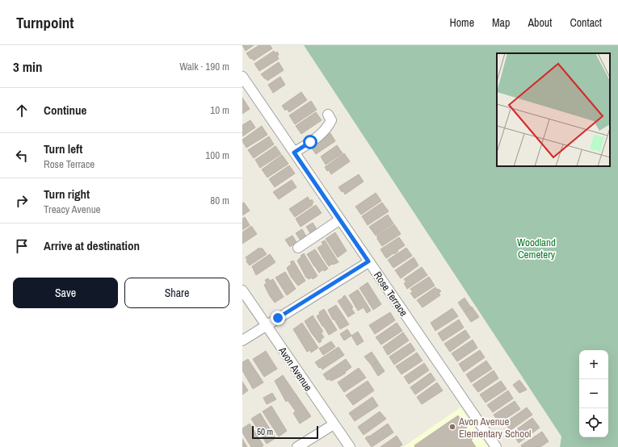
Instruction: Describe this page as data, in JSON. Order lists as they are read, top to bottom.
{
  "streets": {
    "street": ["Rose Terrace", "Avon Avenue"]
  },
  "parks": ["Woodland Cemetery"],
  "places": ["Avon Avenue Elementary School"],
  "scale_bar": "50 m",
  "page": {
    "header": "Turnpoint",
    "nav": [
      "Home",
      "Map",
      "About",
      "Contact"
    ],
    "heading": ["3 min", "Walk · 190 m"],
    "list": [
      ["Continue", "10 m"],
      ["Turn left", "Rose Terrace", "100 m"],
      ["Turn right", "Treacy Avenue", "80 m"],
      "Arrive at destination"
    ],
    "buttons": ["Save", "Share"],
    "map_buttons": ["+", "−"],
    "scale": "50 m"
  }
}
